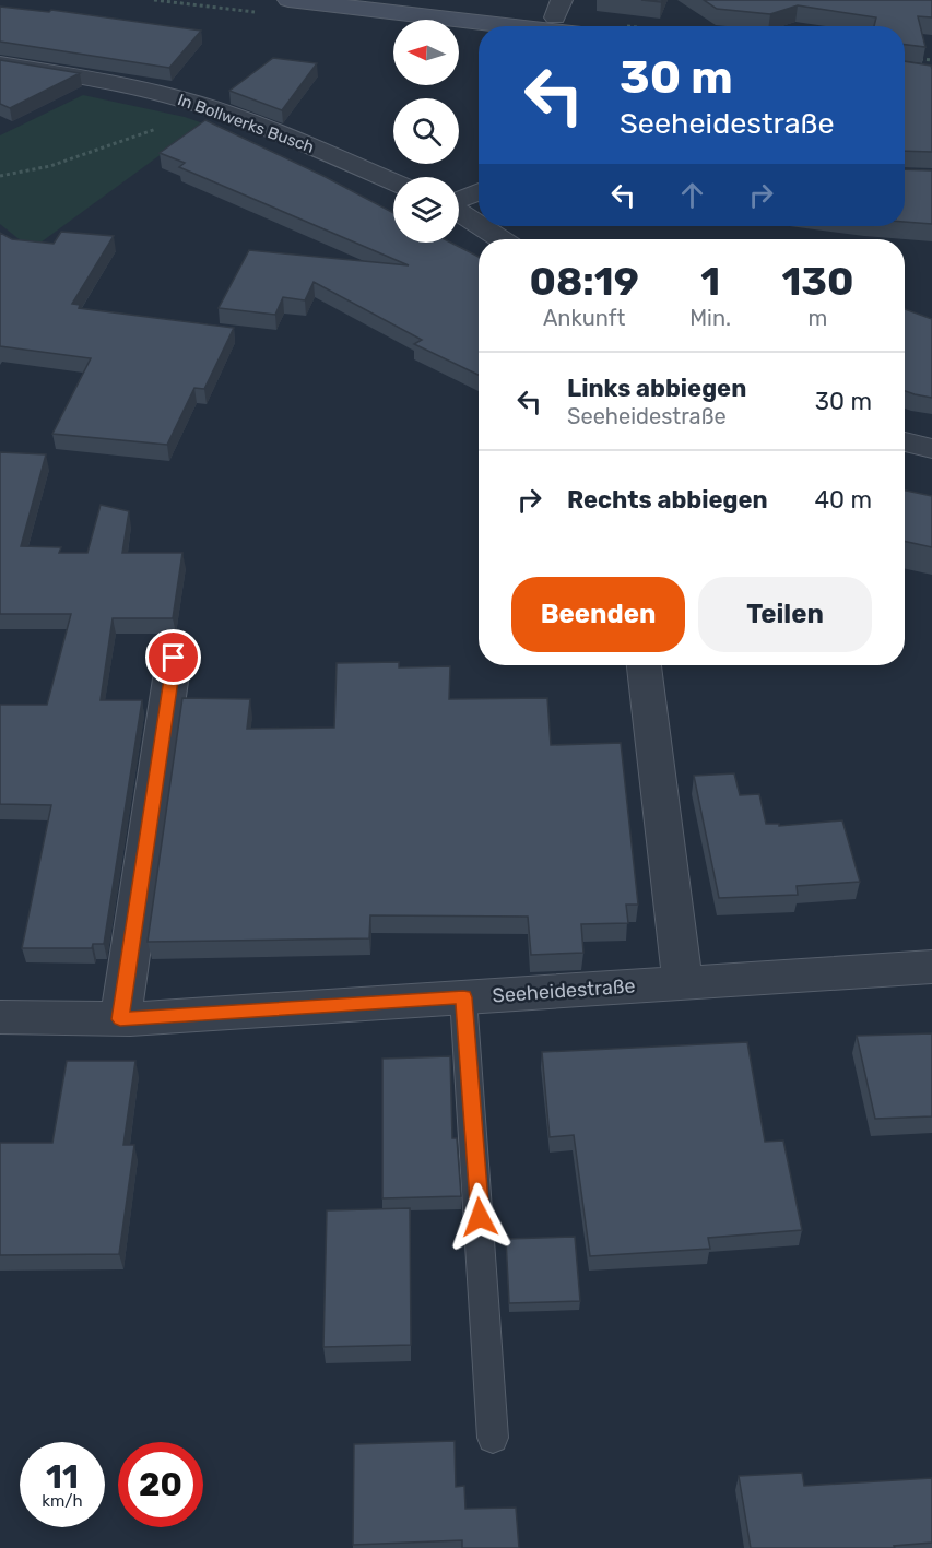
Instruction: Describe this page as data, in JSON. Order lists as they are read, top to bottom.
{
  "streets": {
    "street": ["In Bollwerks Busch", "Seeheidestraße"]
  },
  "north": "left",
  "page": {
    "turn": ["30 m", "Seeheidestraße"],
    "eta": [
      "08:19",
      "Ankunft",
      "1",
      "Min.",
      "130",
      "m"
    ],
    "list": [
      {
        "name": "Links abbiegen",
        "note": "Seeheidestraße",
        "value": "30 m"
      },
      {
        "name": "Rechts abbiegen",
        "value": "40 m"
      }
    ],
    "buttons": ["Beenden", "Teilen"],
    "speed": "11 km/h",
    "limit": "20"
  }
}
